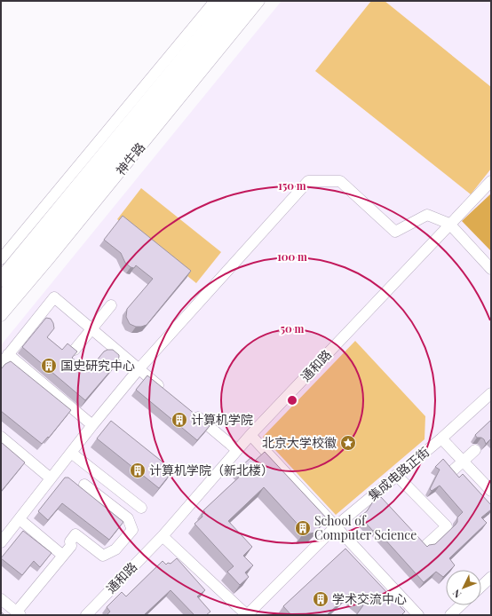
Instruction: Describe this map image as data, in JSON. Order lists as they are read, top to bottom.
{
  "streets": {
    "main road": ["神牛路"],
    "street": ["通和路", "集成电路正街"]
  },
  "places": {
    "building": [
      "国史研究中心",
      "计算机学院",
      "计算机学院（新北楼）",
      "School of Computer Science",
      "学术交流中心"
    ],
    "place": ["北京大学校徽"]
  },
  "north": "bottom left",
  "rings": ["150 m", "100 m", "50 m"]
}
